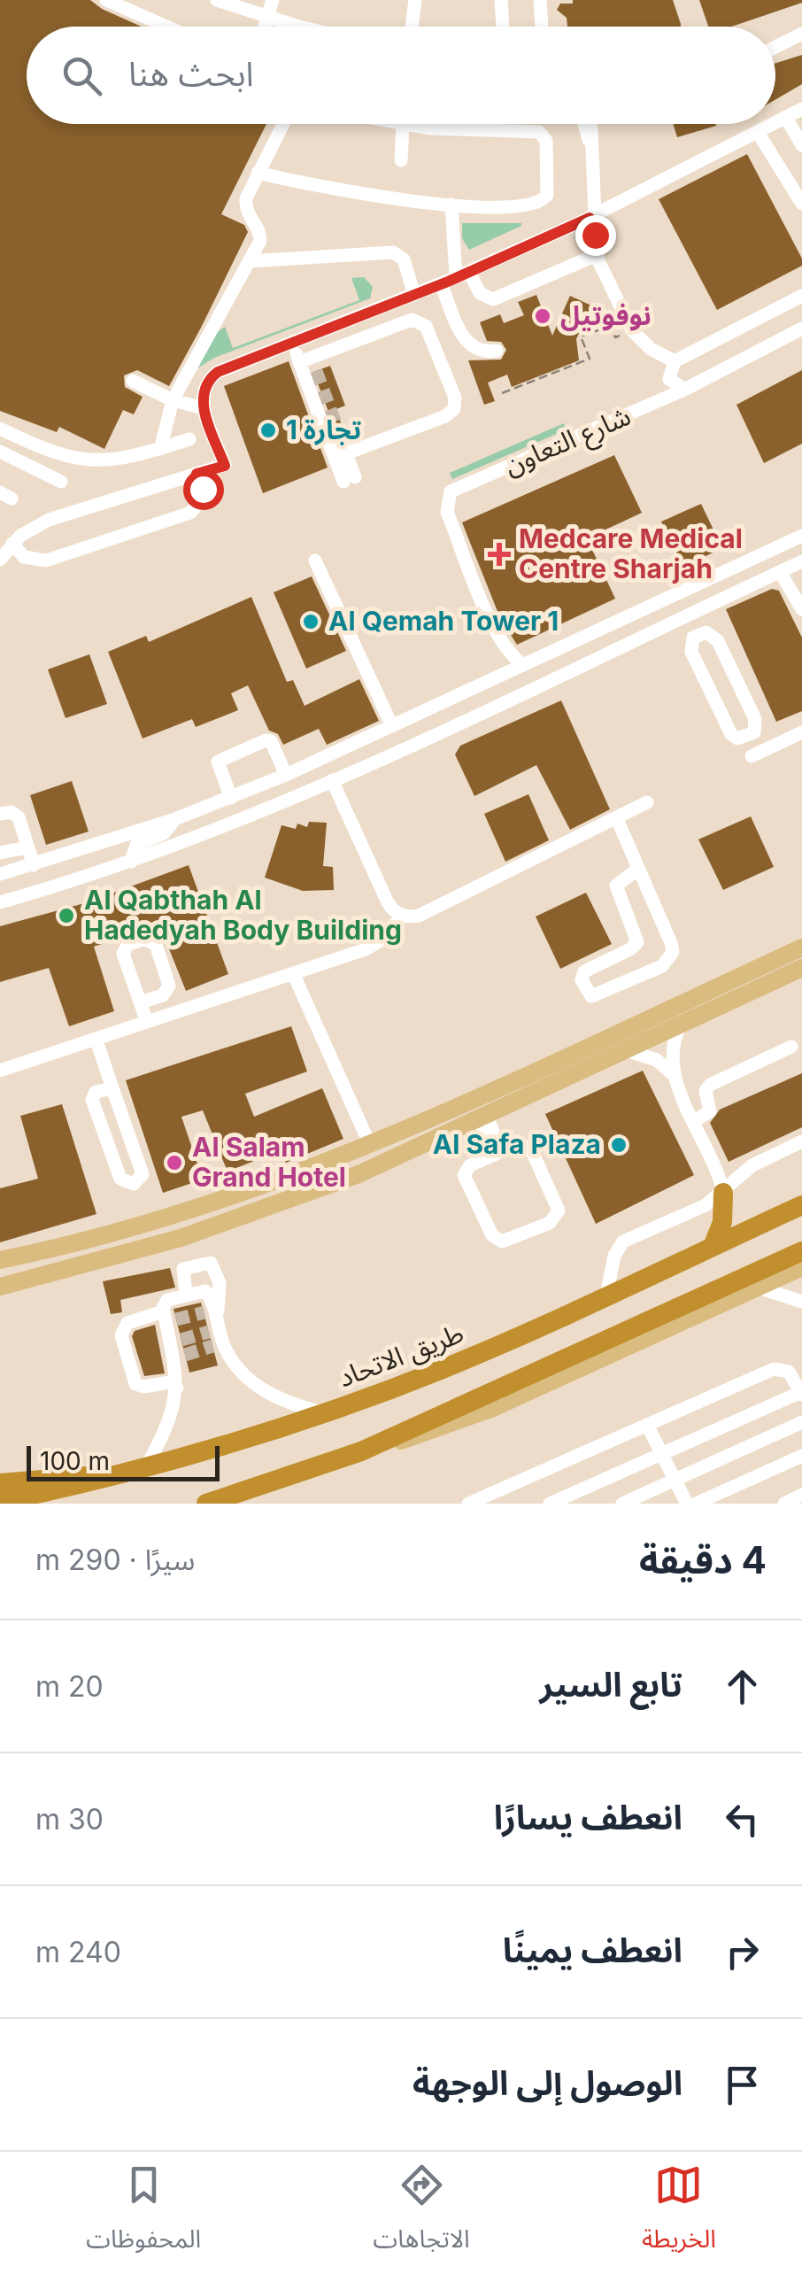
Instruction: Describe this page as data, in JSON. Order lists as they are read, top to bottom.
{
  "streets": {
    "highway": ["طريق الاتحاد"],
    "street": ["شارع التعاون"]
  },
  "places": {
    "other": [
      "نوفوتيل",
      "تجارة 1",
      "Al Qemah Tower 1",
      "Al Qabthah Al Hadedyah Body Building",
      "Al Safa Plaza",
      "Al Salam Grand Hotel"
    ],
    "health": ["Medcare Medical Centre Sharjah"]
  },
  "scale_bar": "100 m",
  "page": {
    "search": "ابحث هنا",
    "scale": "100 m",
    "heading": ["4 دقيقة", "سيرًا · 290 m"],
    "list": [
      ["تابع السير", "20 m"],
      ["انعطف يسارًا", "30 m"],
      ["انعطف يمينًا", "240 m"],
      "الوصول إلى الوجهة"
    ],
    "nav": ["الخريطة", "الاتجاهات", "المحفوظات"]
  }
}
